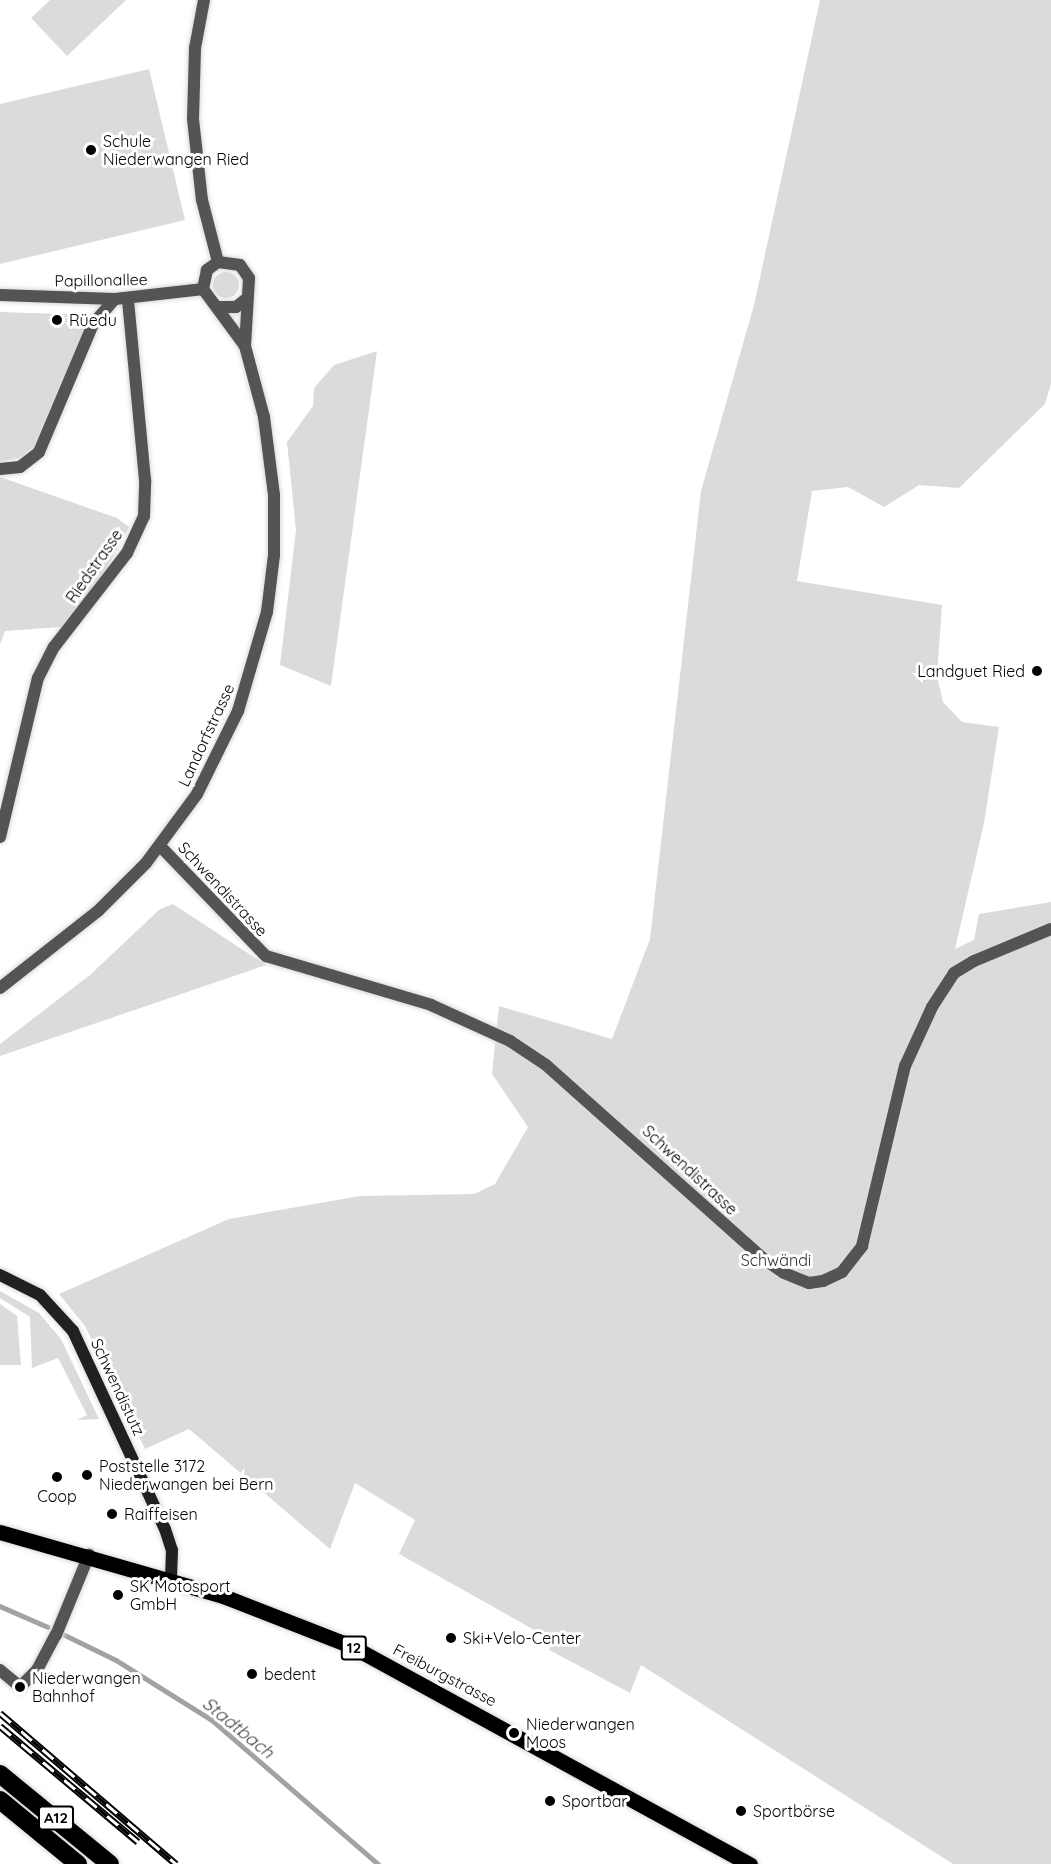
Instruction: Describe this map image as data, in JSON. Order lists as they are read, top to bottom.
{
  "streets": {
    "highway": ["A12"],
    "main road": ["Schwendistutz", "12", "Freiburgstrasse"],
    "street": [
      "Papillonallee",
      "Riedstrasse",
      "Landorfstrasse",
      "Schwendistrasse"
    ]
  },
  "crossings": [
    ["Papillonallee", "Riedstrasse"],
    ["Papillonallee", "Landorfstrasse"],
    ["Landorfstrasse", "Schwendistrasse"],
    ["Schwendistutz", "Freiburgstrasse"]
  ],
  "water": ["Stadtbach"],
  "parks": ["Schwändi"],
  "places": [
    "Schule Niederwangen Ried",
    "Rüedu",
    "Landguet Ried",
    "Poststelle 3172 Niederwangen bei Bern",
    "Coop",
    "Raiffeisen",
    "SK Motosport GmbH",
    "Ski+Velo-Center",
    "bedent",
    "Niederwangen Bahnhof",
    "Niederwangen Moos",
    "Sportbar",
    "Sportbörse"
  ]
}
